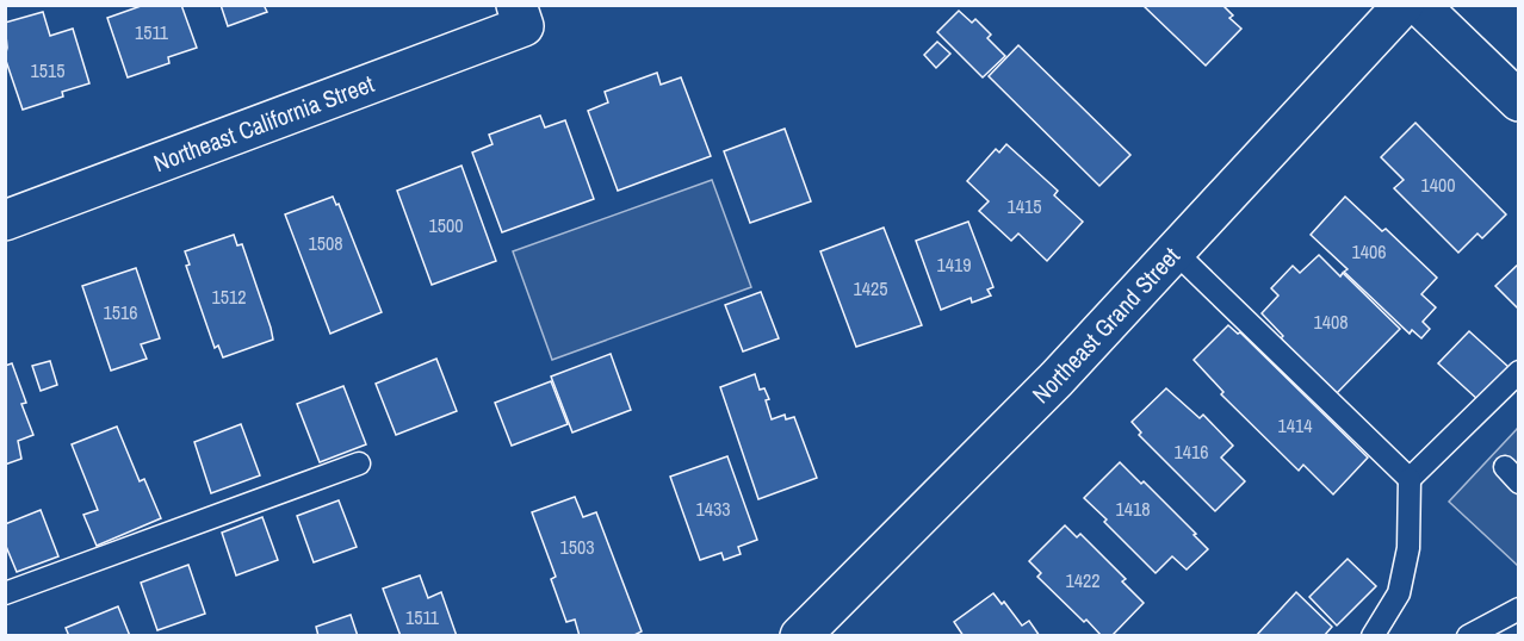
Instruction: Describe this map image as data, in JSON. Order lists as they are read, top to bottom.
{
  "streets": {
    "street": ["Northeast California Street", "Northeast Grand Street"]
  },
  "house_numbers": [
    "1511",
    "1515",
    "1400",
    "1415",
    "1500",
    "1508",
    "1406",
    "1419",
    "1425",
    "1512",
    "1516",
    "1408",
    "1414",
    "1416",
    "1433",
    "1418",
    "1503",
    "1422",
    "1511"
  ]
}
